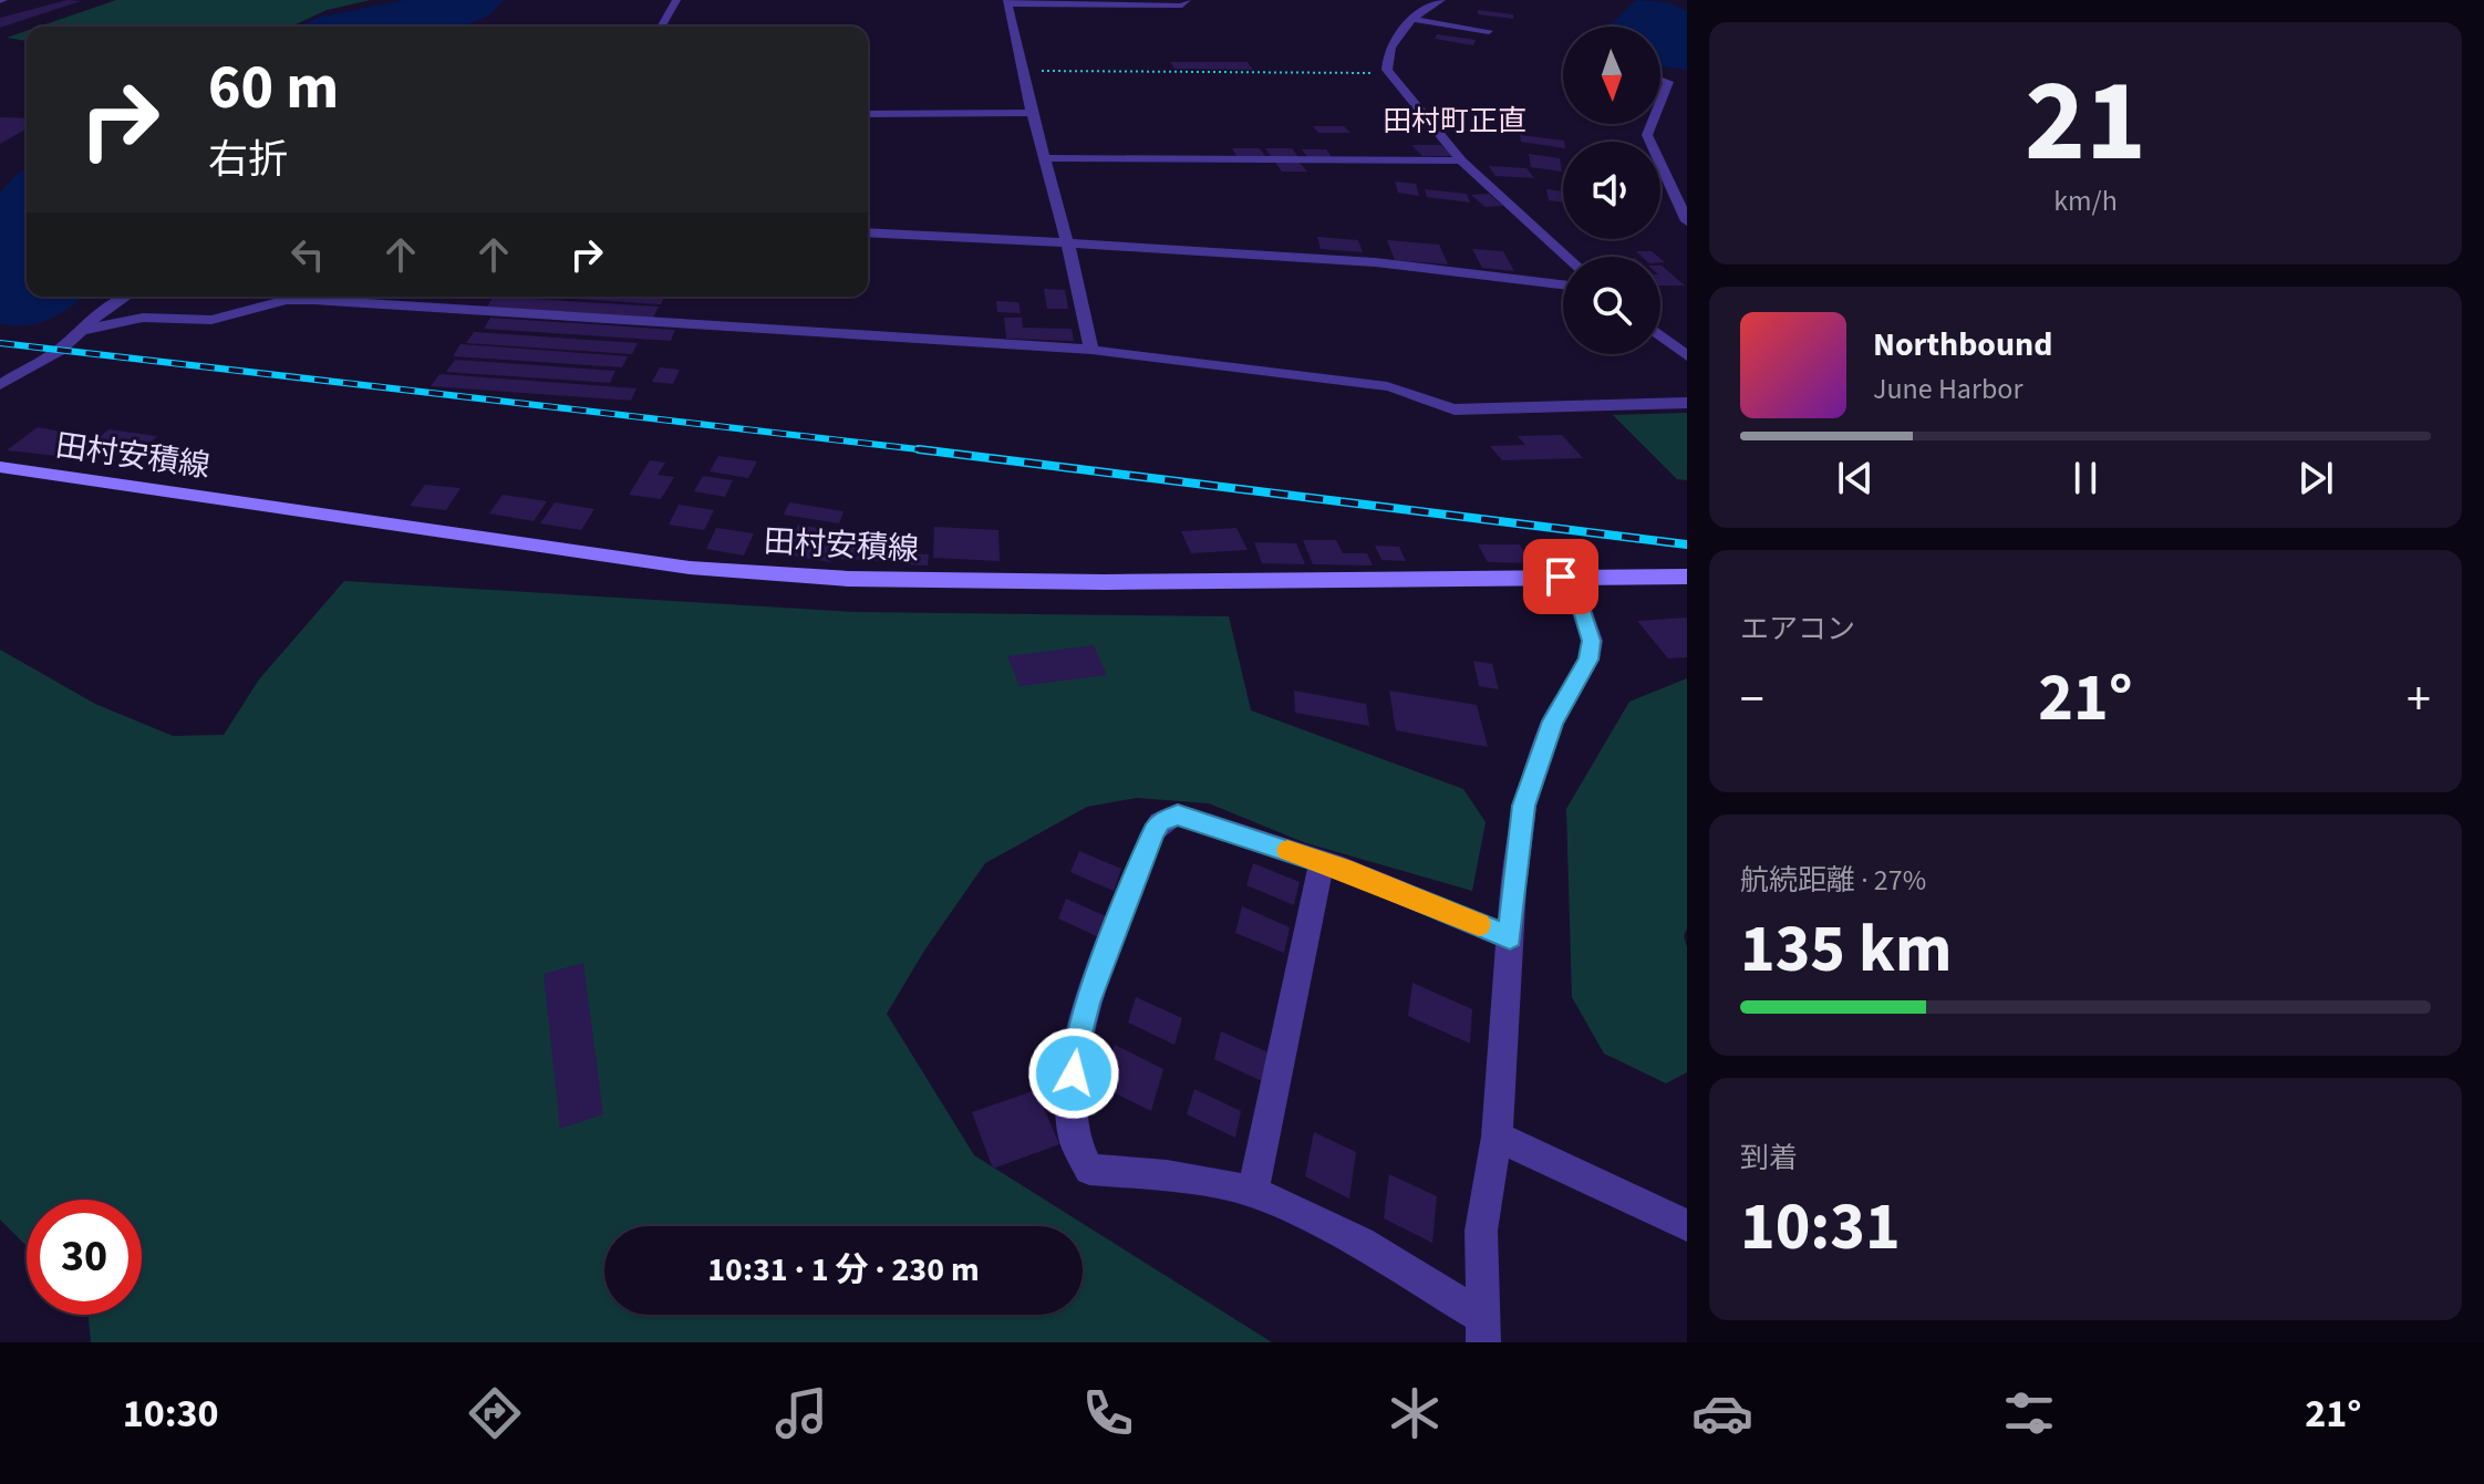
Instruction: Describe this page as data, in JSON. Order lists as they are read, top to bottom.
{
  "streets": {
    "main road": ["田村安積線"]
  },
  "districts": ["田村町正直"],
  "north": "bottom",
  "page": {
    "tile": [
      ["21", "km/h"],
      "エアコン",
      ["航続距離 · 27%", "135 km"],
      ["到着", "10:31"]
    ],
    "turn": ["60 m", "右折"],
    "song": ["Northbound", "June Harbor"],
    "heat": ["−", "21°", "+"],
    "limit": "30",
    "trip": "10:31 · 1 分 · 230 m",
    "tabs": ["10:30", "21°"]
  }
}
